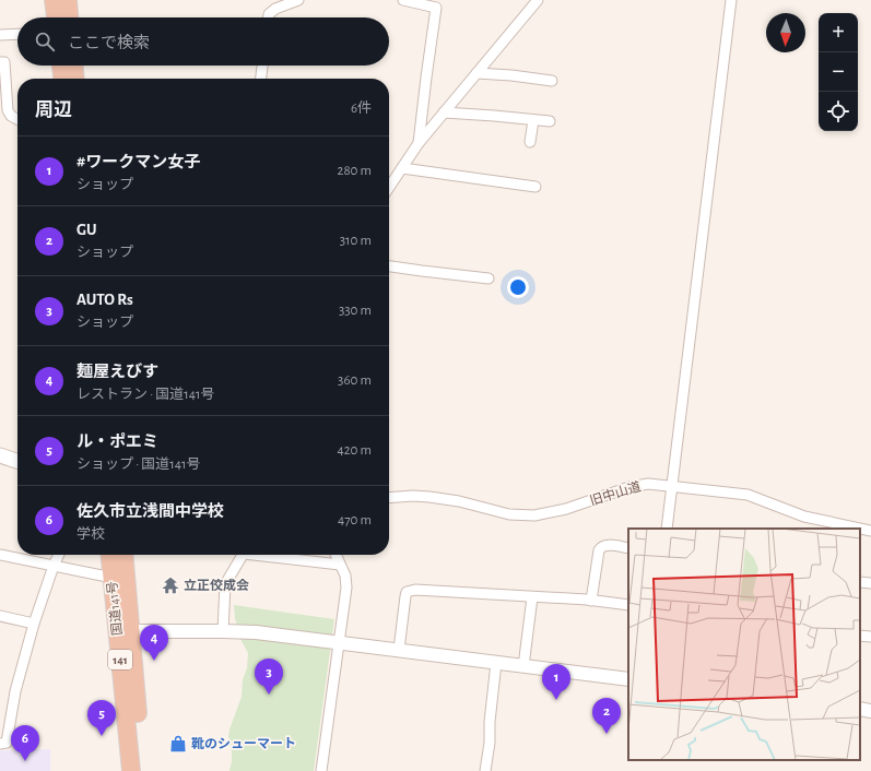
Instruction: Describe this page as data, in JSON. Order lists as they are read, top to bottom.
{
  "streets": {
    "highway": ["国道141号", "141"],
    "street": ["旧中山道"]
  },
  "places": {
    "temple": ["立正佼成会"],
    "shop": ["靴のシューマート"]
  },
  "north": "bottom",
  "page": {
    "map_buttons": ["+", "−"],
    "search": "ここで検索",
    "heading": ["周辺", "6件"],
    "list": [
      {
        "mark": "1",
        "name": "#ワークマン女子",
        "note": "ショップ",
        "value": "280 m"
      },
      {
        "mark": "2",
        "name": "GU",
        "note": "ショップ",
        "value": "310 m"
      },
      {
        "mark": "3",
        "name": "AUTO Rs",
        "note": "ショップ",
        "value": "330 m"
      },
      {
        "mark": "4",
        "name": "麺屋えびす",
        "note": "レストラン · 国道141号",
        "value": "360 m"
      },
      {
        "mark": "5",
        "name": "ル・ポエミ",
        "note": "ショップ · 国道141号",
        "value": "420 m"
      },
      {
        "mark": "6",
        "name": "佐久市立浅間中学校",
        "note": "学校",
        "value": "470 m"
      }
    ],
    "pins": [
      "4",
      "3",
      "1",
      "2",
      "5",
      "6"
    ]
  }
}
